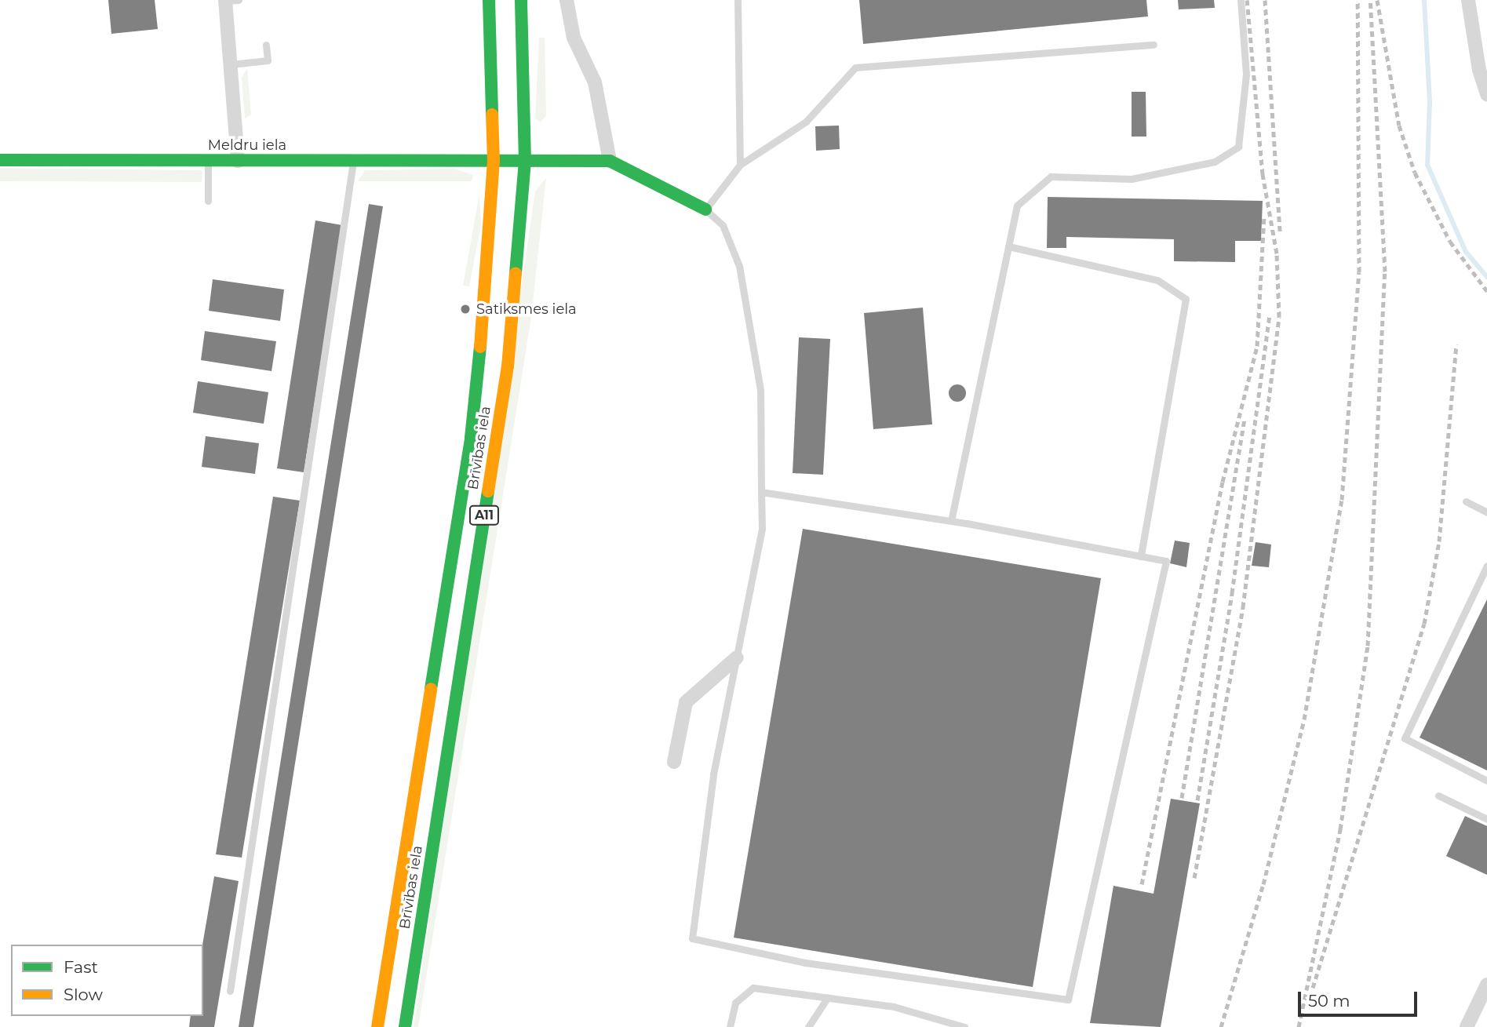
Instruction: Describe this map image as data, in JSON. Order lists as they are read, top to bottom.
{
  "streets": {
    "main road": ["Meldru iela", "Brīvības iela", "A11"]
  },
  "crossings": [
    ["Meldru iela", "Brīvības iela"]
  ],
  "places": ["Satiksmes iela"],
  "legend": ["Fast", "Slow"],
  "scale_bar": "50 m"
}
